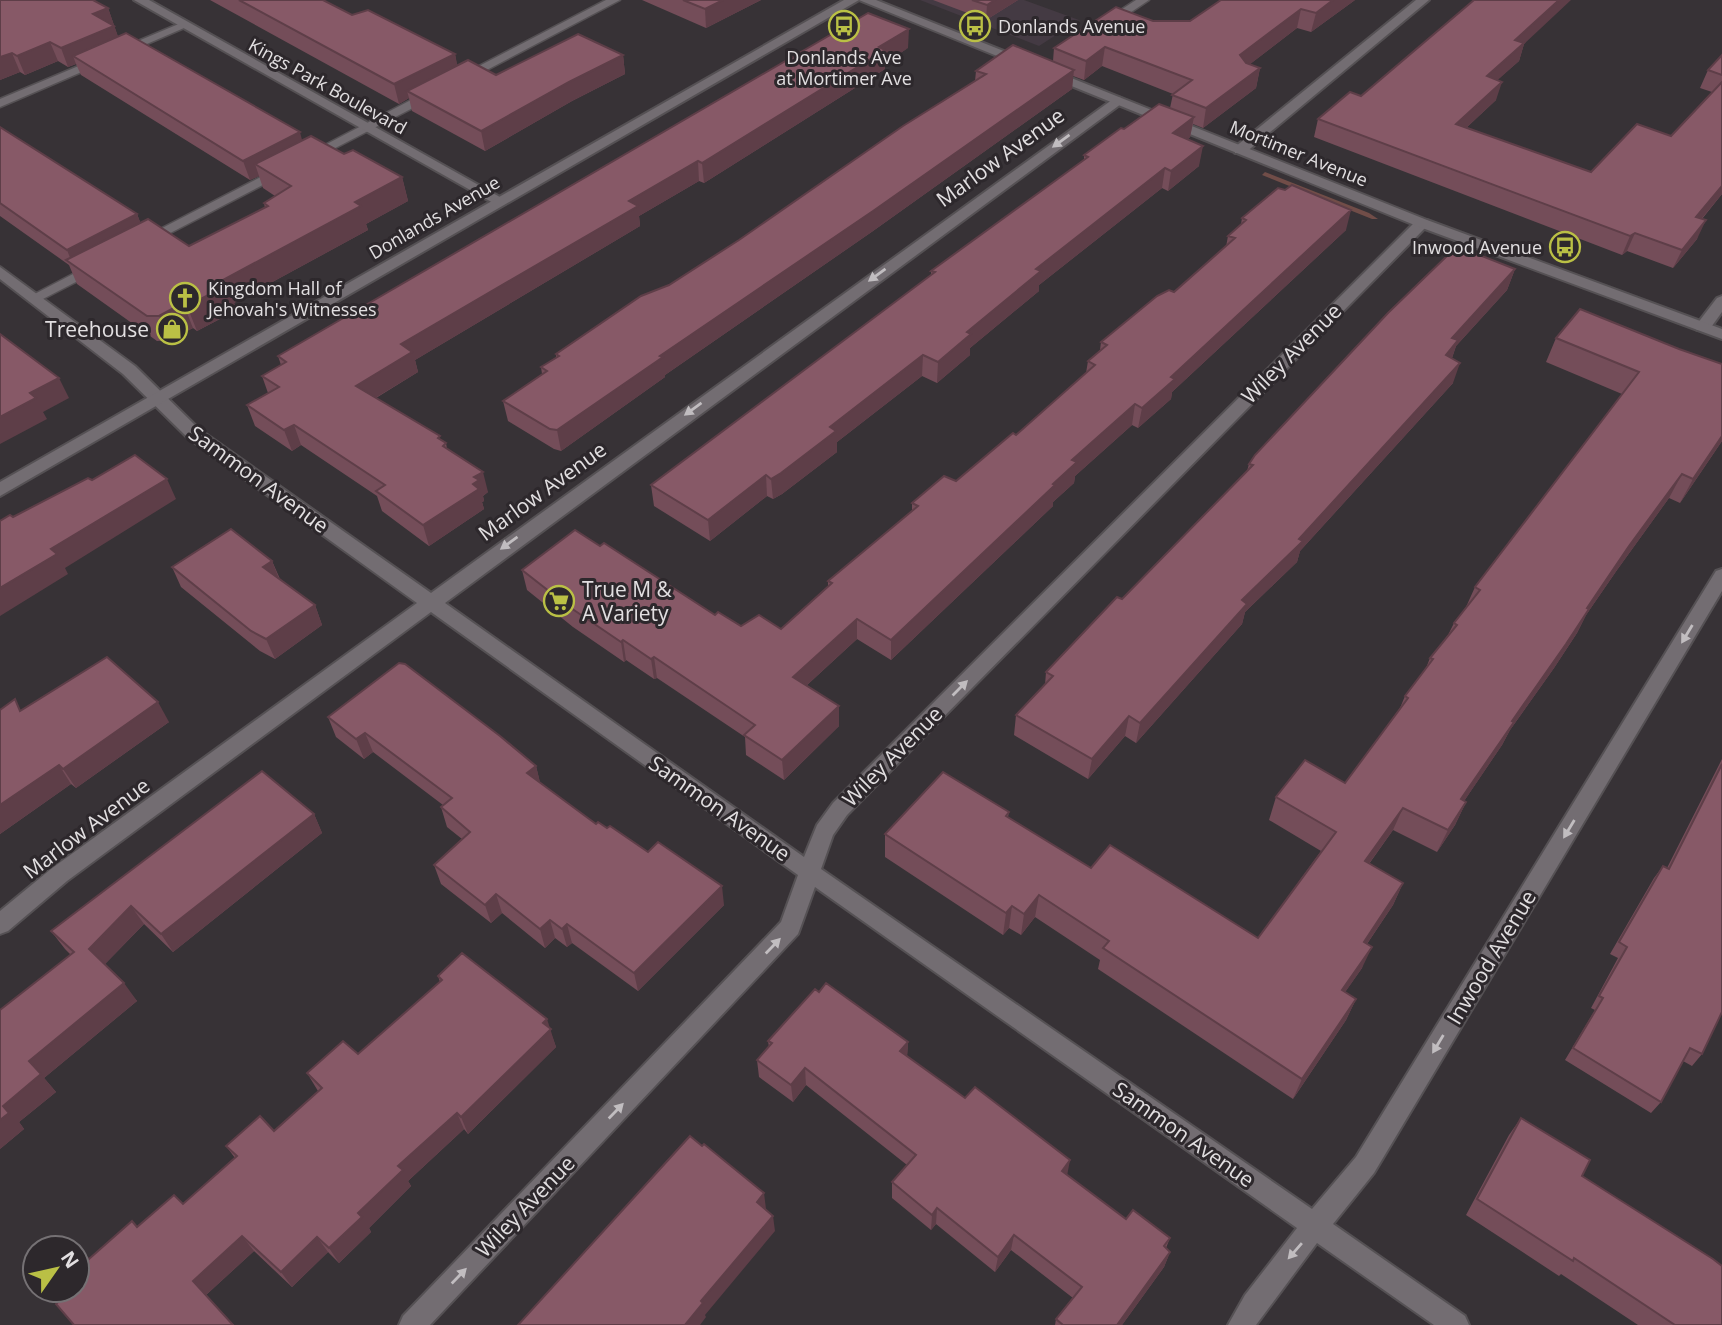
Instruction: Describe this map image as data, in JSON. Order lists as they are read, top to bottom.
{
  "streets": {
    "street": [
      "Kings Park Boulevard",
      "Mortimer Avenue",
      "Marlow Avenue",
      "Donlands Avenue",
      "Wiley Avenue",
      "Sammon Avenue",
      "Inwood Avenue"
    ]
  },
  "crossings": [
    ["Kings Park Boulevard", "Donlands Avenue"],
    ["Mortimer Avenue", "Marlow Avenue"],
    ["Mortimer Avenue", "Wiley Avenue"],
    ["Marlow Avenue", "Sammon Avenue"],
    ["Donlands Avenue", "Sammon Avenue"],
    ["Wiley Avenue", "Sammon Avenue"],
    ["Sammon Avenue", "Inwood Avenue"]
  ],
  "one_way": ["Marlow Avenue", "Wiley Avenue", "Inwood Avenue"],
  "places": {
    "bus stop": ["Donlands Ave at Mortimer Ave", "Donlands Avenue", "Inwood Avenue"],
    "church": ["Kingdom Hall of Jehovah's Witnesses"],
    "shop": ["Treehouse"],
    "supermarket": ["True M & A Variety"]
  },
  "north": "top right"
}
